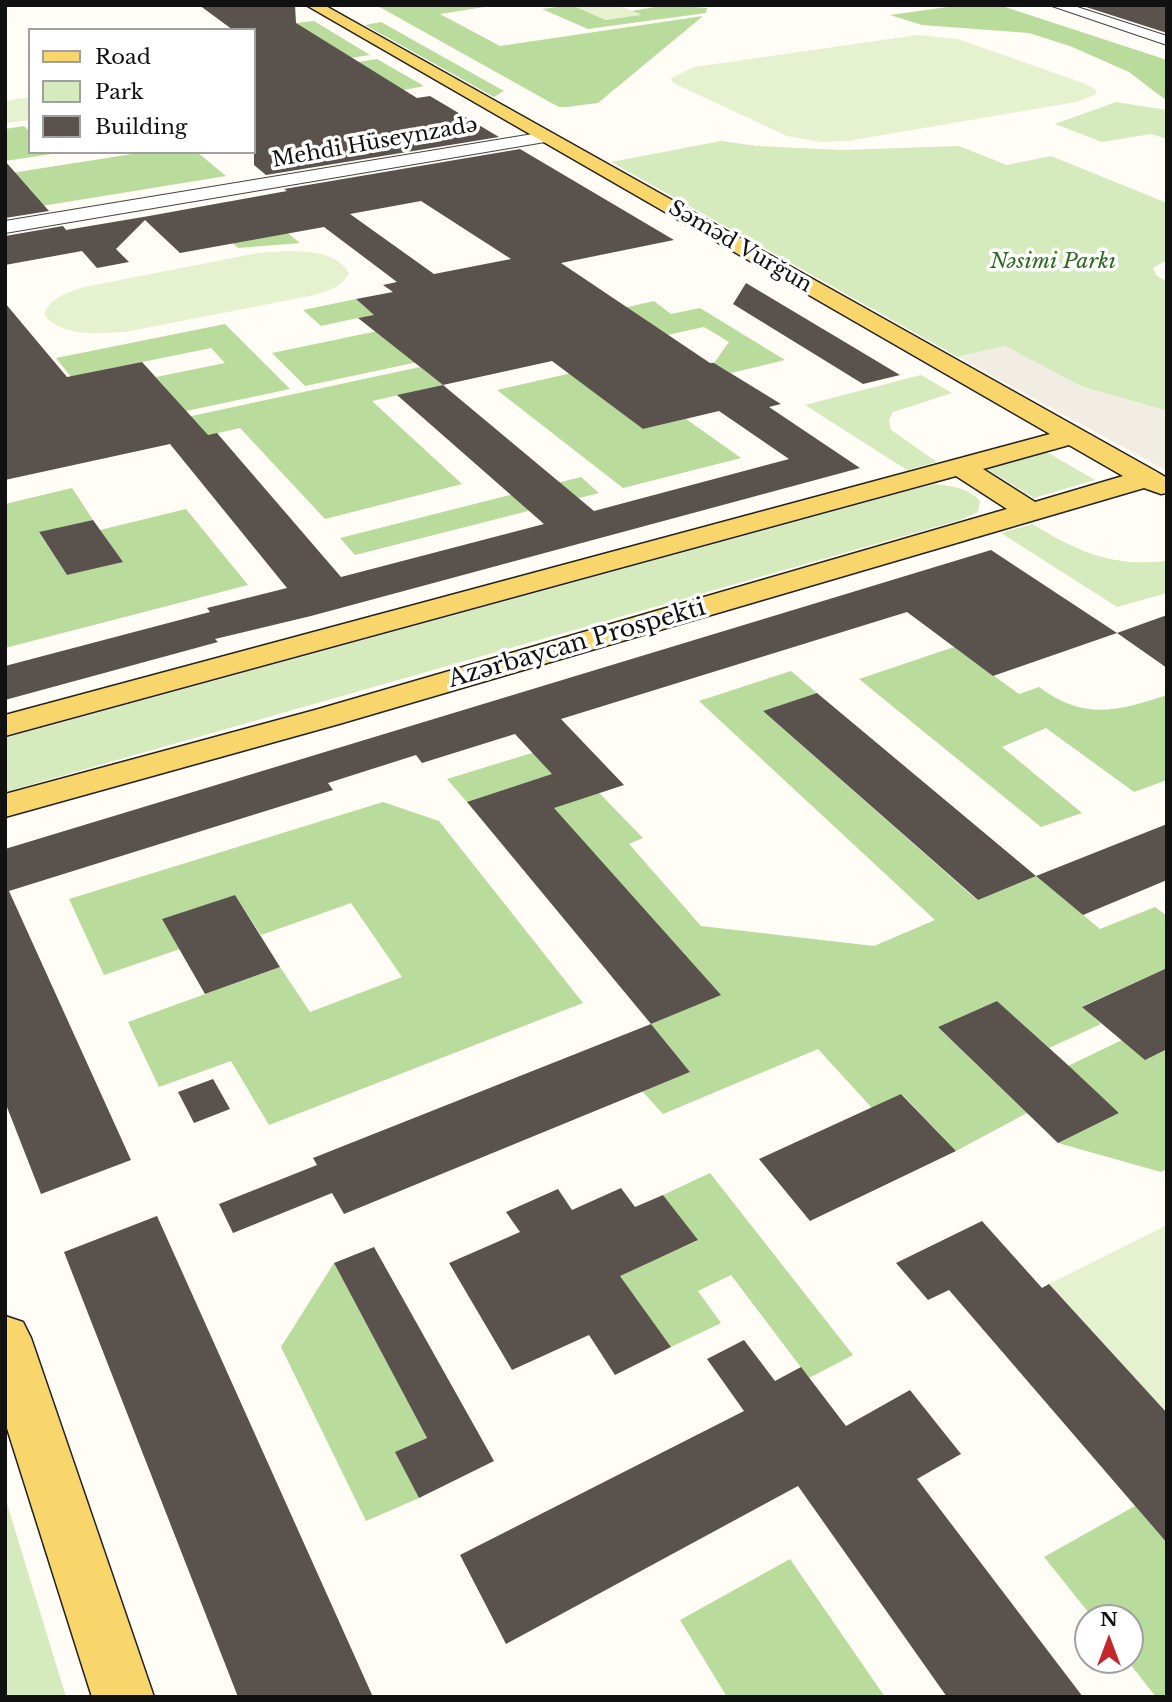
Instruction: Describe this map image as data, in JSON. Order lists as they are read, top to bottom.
{
  "streets": {
    "main road": ["Səməd Vurğun", "Azərbaycan Prospekti"],
    "street": ["Mehdi Hüseynzadə"]
  },
  "crossings": [
    ["Mehdi Hüseynzadə", "Səməd Vurğun"],
    ["Səməd Vurğun", "Azərbaycan Prospekti"]
  ],
  "parks": ["Nəsimi Parkı"],
  "legend": ["Road", "Park", "Building"],
  "north": "top"
}
